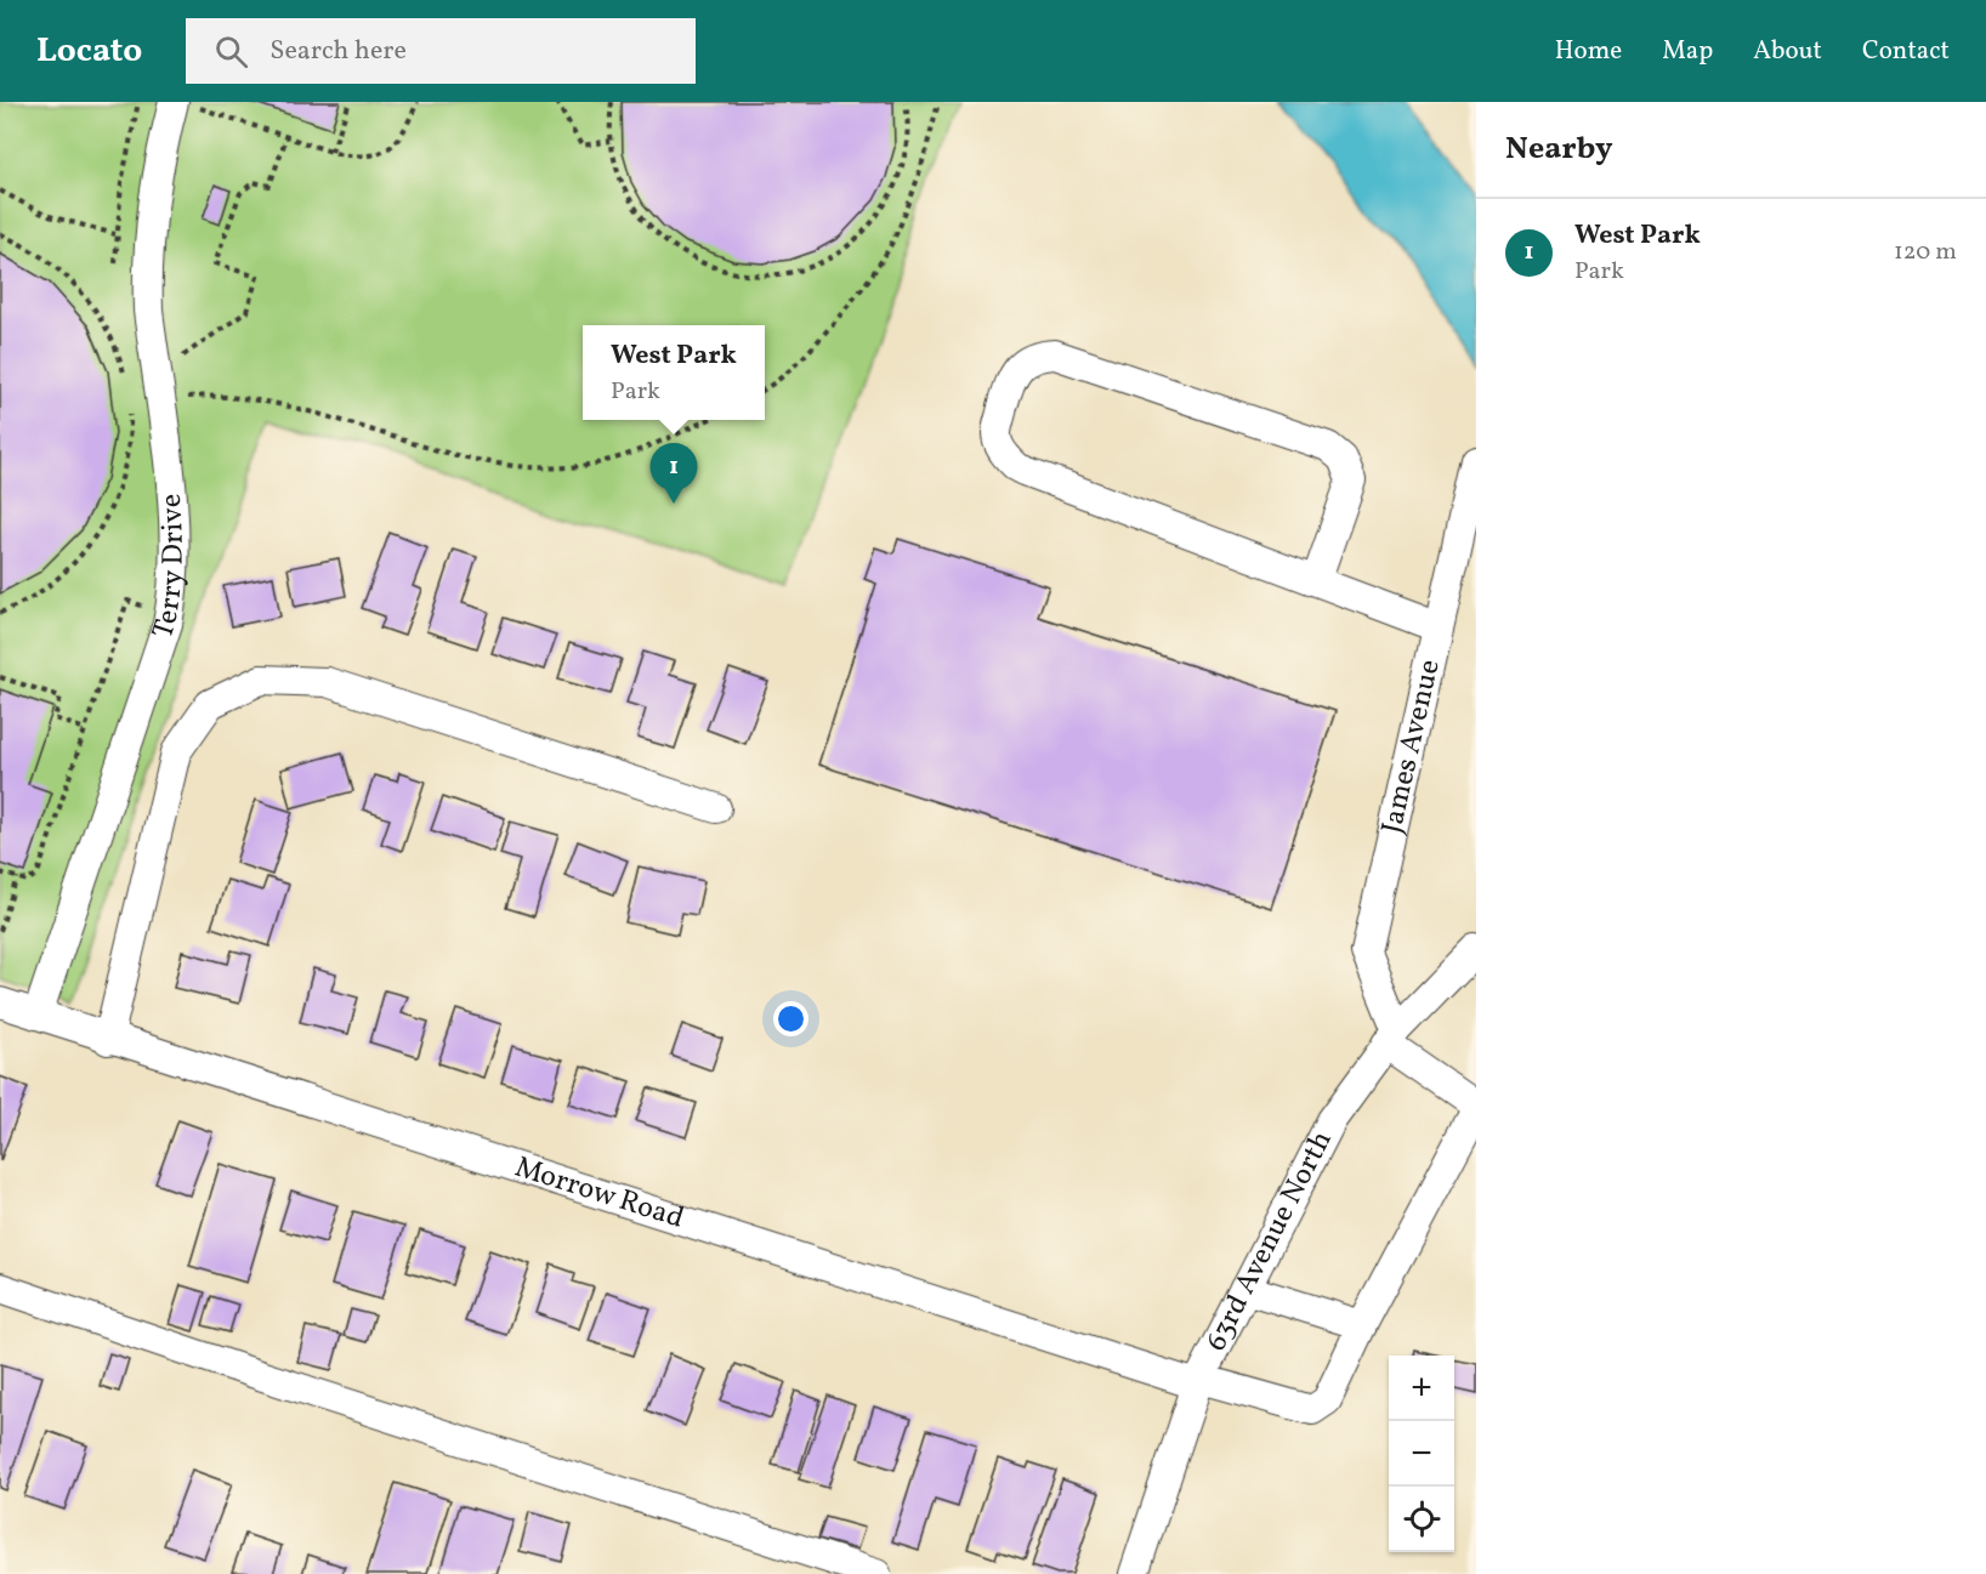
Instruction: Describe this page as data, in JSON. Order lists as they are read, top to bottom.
{
  "streets": {
    "street": [
      "Terry Drive",
      "James Avenue",
      "Morrow Road",
      "63rd Avenue North"
    ]
  },
  "crossings": [
    ["Terry Drive", "Morrow Road"],
    ["James Avenue", "63rd Avenue North"],
    ["Morrow Road", "63rd Avenue North"]
  ],
  "page": {
    "header": "Locato",
    "search": "Search here",
    "nav": [
      "Home",
      "Map",
      "About",
      "Contact"
    ],
    "heading": "Nearby",
    "list": [
      {
        "mark": "1",
        "name": "West Park",
        "note": "Park",
        "value": "120 m"
      }
    ],
    "popup": ["West Park", "Park"],
    "pins": "1",
    "map_buttons": ["+", "−"]
  }
}
